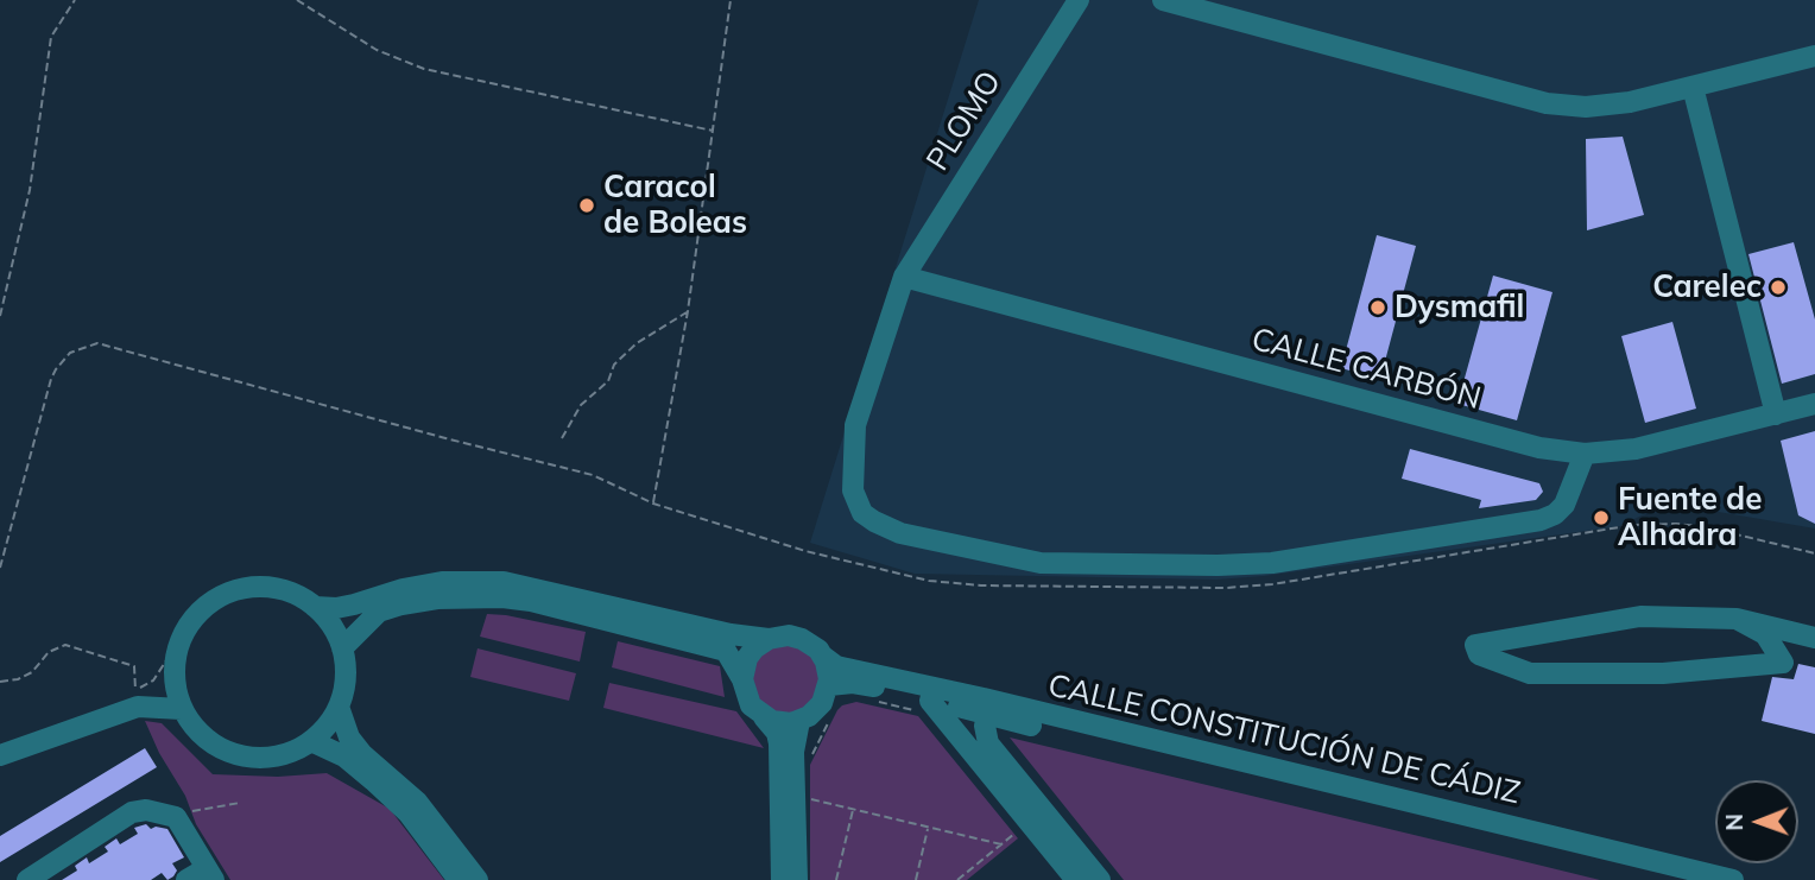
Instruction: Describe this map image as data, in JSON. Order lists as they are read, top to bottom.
{
  "streets": {
    "street": ["PLOMO", "CALLE CARBÓN", "CALLE CONSTITUCIÓN DE CÁDIZ"]
  },
  "crossings": [
    ["PLOMO", "CALLE CARBÓN"]
  ],
  "places": [
    "Caracol de Boleas",
    "Carelec",
    "Dysmafil",
    "Fuente de Alhadra"
  ],
  "north": "left"
}
